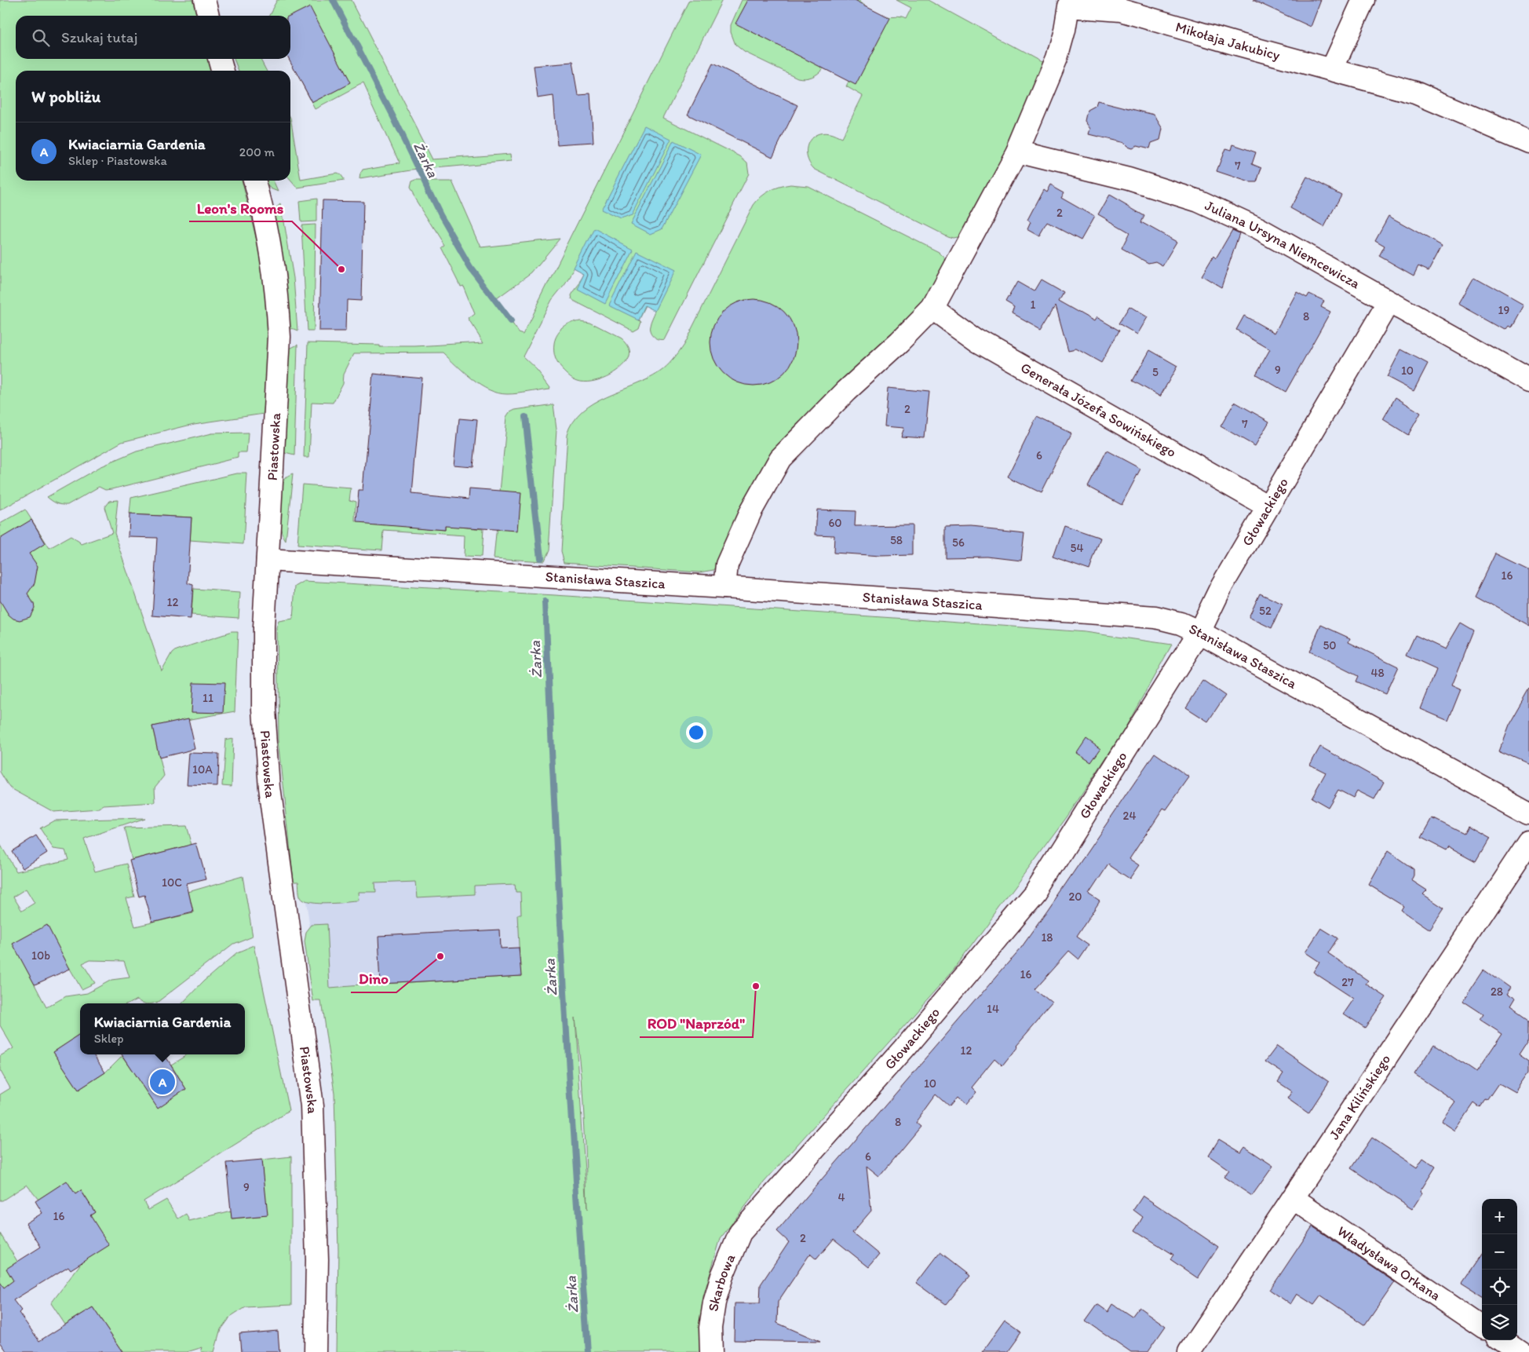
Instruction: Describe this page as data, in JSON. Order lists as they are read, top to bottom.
{
  "streets": {
    "street": [
      "Mikołaja Jakubicy",
      "Juliana Ursyna Niemcewicza",
      "Generała Józefa Sowińskiego",
      "Piastowska",
      "Głowackiego",
      "Stanisława Staszica",
      "Jana Kilińskiego",
      "Władysława Orkana",
      "Skarbowa"
    ]
  },
  "crossings": [
    ["Mikołaja Jakubicy", "Juliana Ursyna Niemcewicza"],
    ["Mikołaja Jakubicy", "Generała Józefa Sowińskiego"],
    ["Mikołaja Jakubicy", "Stanisława Staszica"],
    ["Juliana Ursyna Niemcewicza", "Głowackiego"],
    ["Generała Józefa Sowińskiego", "Głowackiego"],
    ["Piastowska", "Stanisława Staszica"],
    ["Głowackiego", "Stanisława Staszica"],
    ["Głowackiego", "Skarbowa"],
    ["Jana Kilińskiego", "Władysława Orkana"]
  ],
  "water": ["Żarka"],
  "places": ["Leon's Rooms", "Dino", "ROD \"Naprzód\""],
  "house_numbers": [
    "7",
    "2",
    "1",
    "19",
    "8",
    "9",
    "10",
    "5",
    "2",
    "7",
    "6",
    "60",
    "58",
    "56",
    "54",
    "16",
    "12",
    "52",
    "50",
    "48",
    "11",
    "10A",
    "24",
    "10C",
    "20",
    "18",
    "10b",
    "16",
    "27",
    "28",
    "14",
    "12",
    "10",
    "8",
    "6",
    "9",
    "4",
    "16",
    "2"
  ],
  "page": {
    "search": "Szukaj tutaj",
    "heading": "W pobliżu",
    "list": [
      {
        "mark": "A",
        "name": "Kwiaciarnia Gardenia",
        "note": "Sklep · Piastowska",
        "value": "200 m"
      }
    ],
    "popup": ["Kwiaciarnia Gardenia", "Sklep"],
    "pins": "A",
    "map_buttons": ["+", "−"]
  }
}
